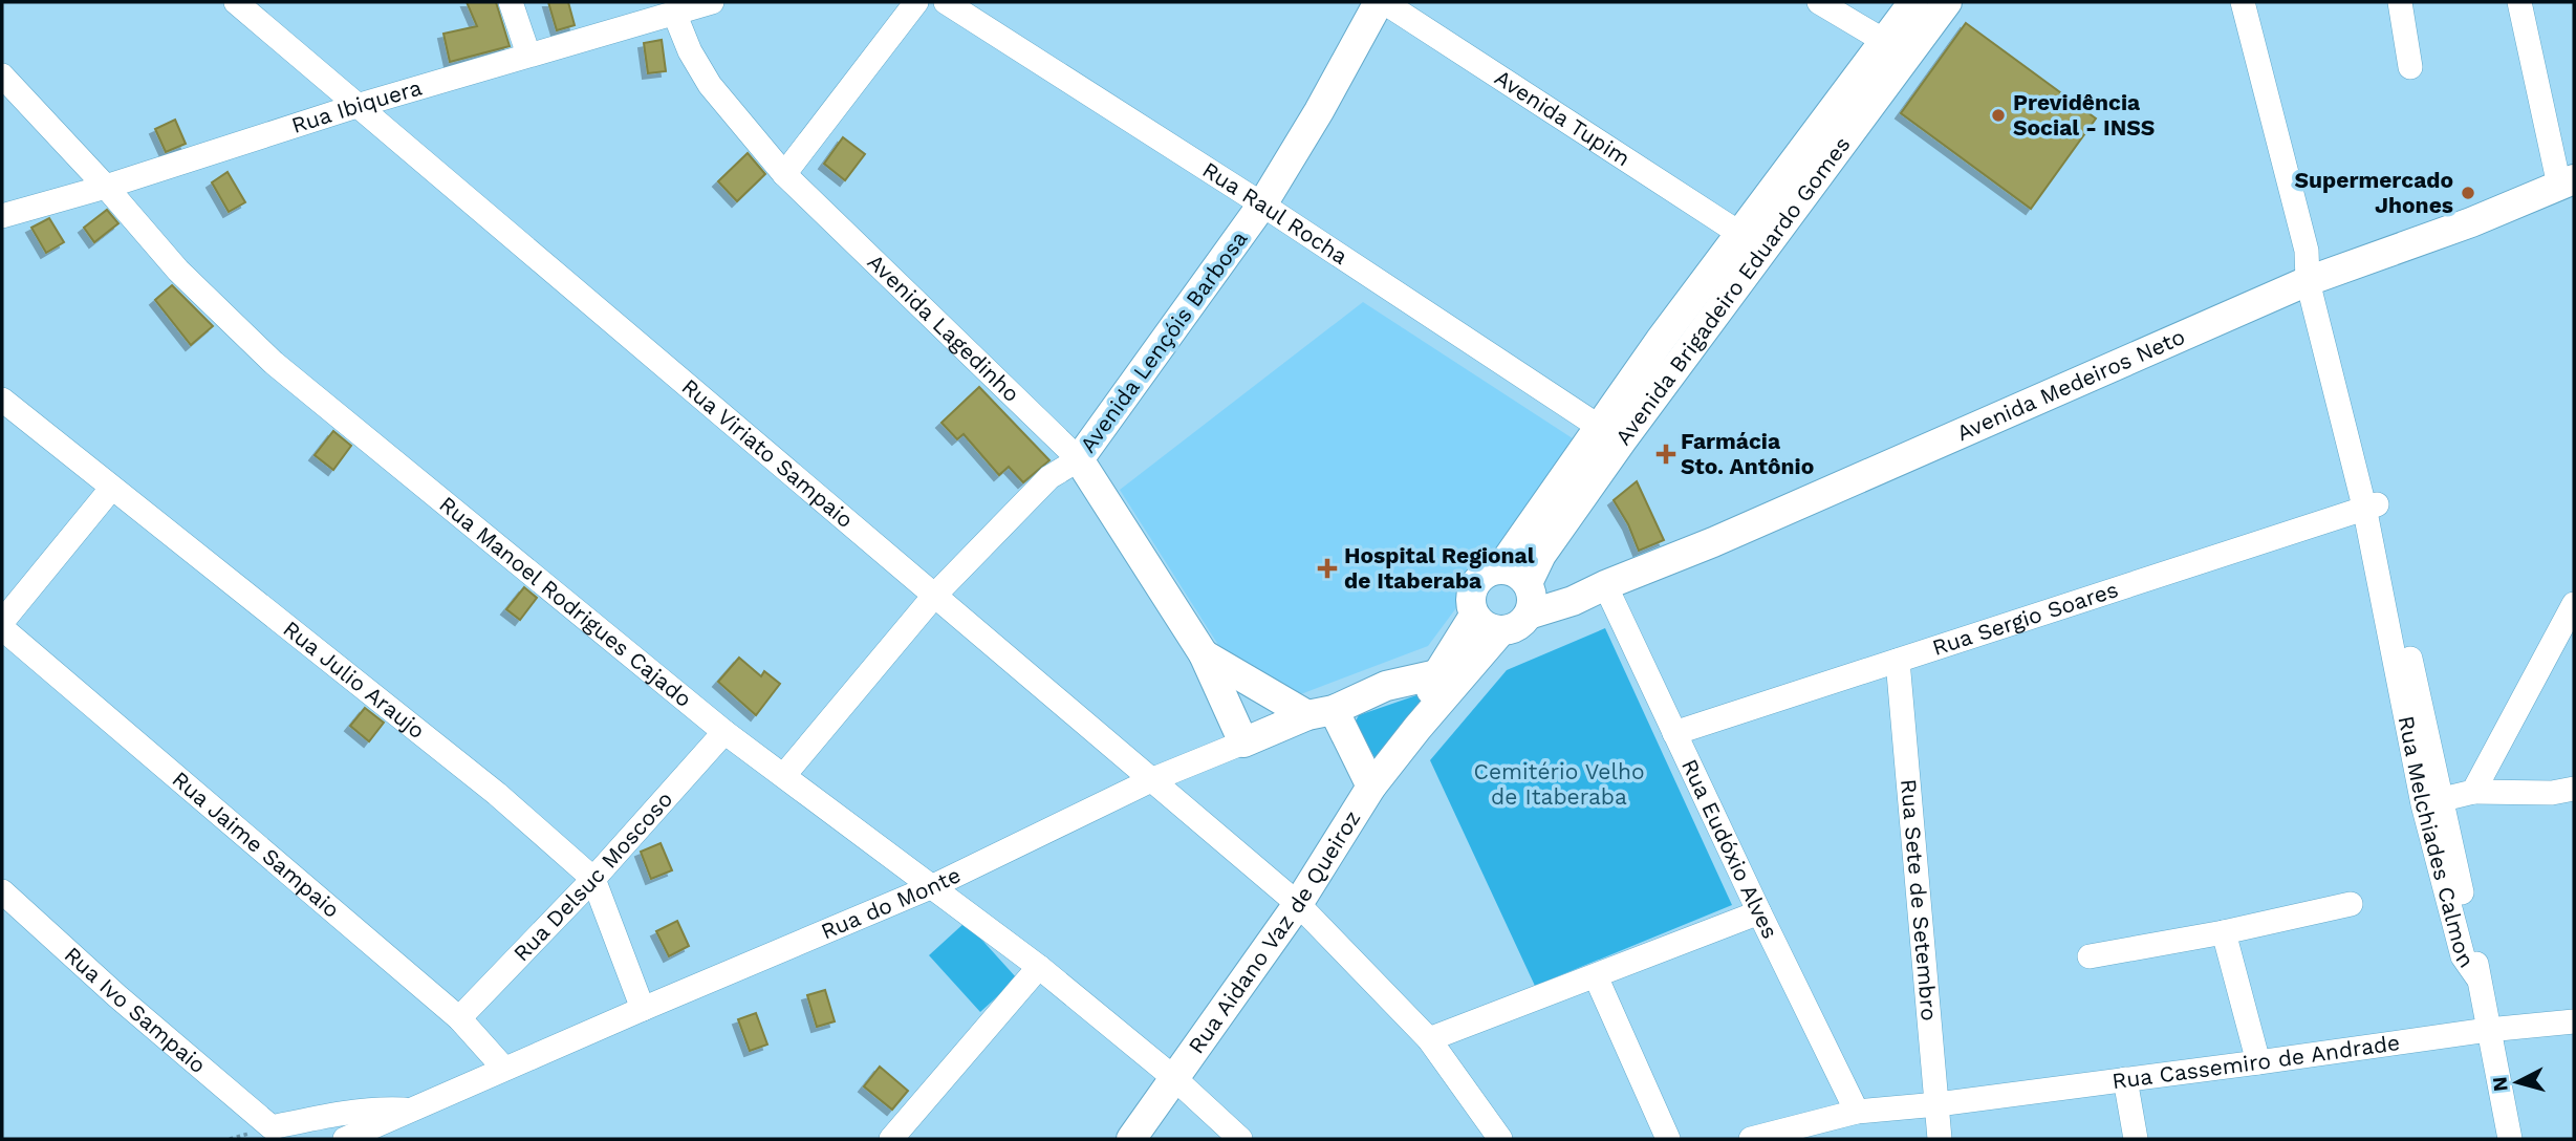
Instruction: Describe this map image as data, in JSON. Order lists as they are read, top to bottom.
{
  "streets": {
    "street": [
      "Rua Ibiquera",
      "Avenida Tupim",
      "Rua Raul Rocha",
      "Avenida Brigadeiro Eduardo Gomes",
      "Avenida Lagedinho",
      "Avenida Lençóis Barbosa",
      "Avenida Medeiros Neto",
      "Rua Viriato Sampaio",
      "Rua Manoel Rodrigues Cajado",
      "Rua Sergio Soares",
      "Rua Julio Araujo",
      "Rua Melchiades Calmon",
      "Rua Jaime Sampaio",
      "Rua Eudóxio Alves",
      "Rua Delsuc Moscoso",
      "Rua Sete de Setembro",
      "Rua do Monte",
      "Rua Aidano Vaz de Queiroz",
      "Rua Ivo Sampaio",
      "Rua Cassemiro de Andrade"
    ]
  },
  "crossings": [
    ["Rua Ibiquera", "Avenida Lagedinho"],
    ["Rua Ibiquera", "Rua Viriato Sampaio"],
    ["Rua Ibiquera", "Rua Manoel Rodrigues Cajado"],
    ["Avenida Tupim", "Avenida Brigadeiro Eduardo Gomes"],
    ["Avenida Tupim", "Avenida Lençóis Barbosa"],
    ["Rua Raul Rocha", "Avenida Brigadeiro Eduardo Gomes"],
    ["Rua Raul Rocha", "Avenida Lençóis Barbosa"],
    ["Avenida Brigadeiro Eduardo Gomes", "Avenida Medeiros Neto"],
    ["Avenida Brigadeiro Eduardo Gomes", "Rua Aidano Vaz de Queiroz"],
    ["Avenida Lagedinho", "Avenida Lençóis Barbosa"],
    ["Avenida Lagedinho", "Rua do Monte"],
    ["Avenida Lençóis Barbosa", "Rua Viriato Sampaio"],
    ["Avenida Lençóis Barbosa", "Rua Manoel Rodrigues Cajado"],
    ["Avenida Medeiros Neto", "Rua Melchiades Calmon"],
    ["Avenida Medeiros Neto", "Rua Eudóxio Alves"],
    ["Avenida Medeiros Neto", "Rua Aidano Vaz de Queiroz"],
    ["Rua Viriato Sampaio", "Rua do Monte"],
    ["Rua Viriato Sampaio", "Rua Aidano Vaz de Queiroz"],
    ["Rua Manoel Rodrigues Cajado", "Rua Delsuc Moscoso"],
    ["Rua Manoel Rodrigues Cajado", "Rua do Monte"],
    ["Rua Manoel Rodrigues Cajado", "Rua Aidano Vaz de Queiroz"],
    ["Rua Sergio Soares", "Rua Melchiades Calmon"],
    ["Rua Sergio Soares", "Rua Eudóxio Alves"],
    ["Rua Sergio Soares", "Rua Sete de Setembro"],
    ["Rua Julio Araujo", "Rua Delsuc Moscoso"],
    ["Rua Julio Araujo", "Rua do Monte"],
    ["Rua Melchiades Calmon", "Rua Cassemiro de Andrade"],
    ["Rua Jaime Sampaio", "Rua Delsuc Moscoso"],
    ["Rua Jaime Sampaio", "Rua do Monte"],
    ["Rua Eudóxio Alves", "Rua Cassemiro de Andrade"],
    ["Rua Sete de Setembro", "Rua Cassemiro de Andrade"],
    ["Rua do Monte", "Rua Aidano Vaz de Queiroz"],
    ["Rua do Monte", "Rua Ivo Sampaio"]
  ],
  "parks": ["Cemitério Velho de Itaberaba"],
  "places": {
    "other": ["Previdência Social - INSS", "Supermercado Jhones"],
    "health": ["Farmácia Sto. Antônio", "Hospital Regional de Itaberaba"]
  },
  "north": "left"
}
